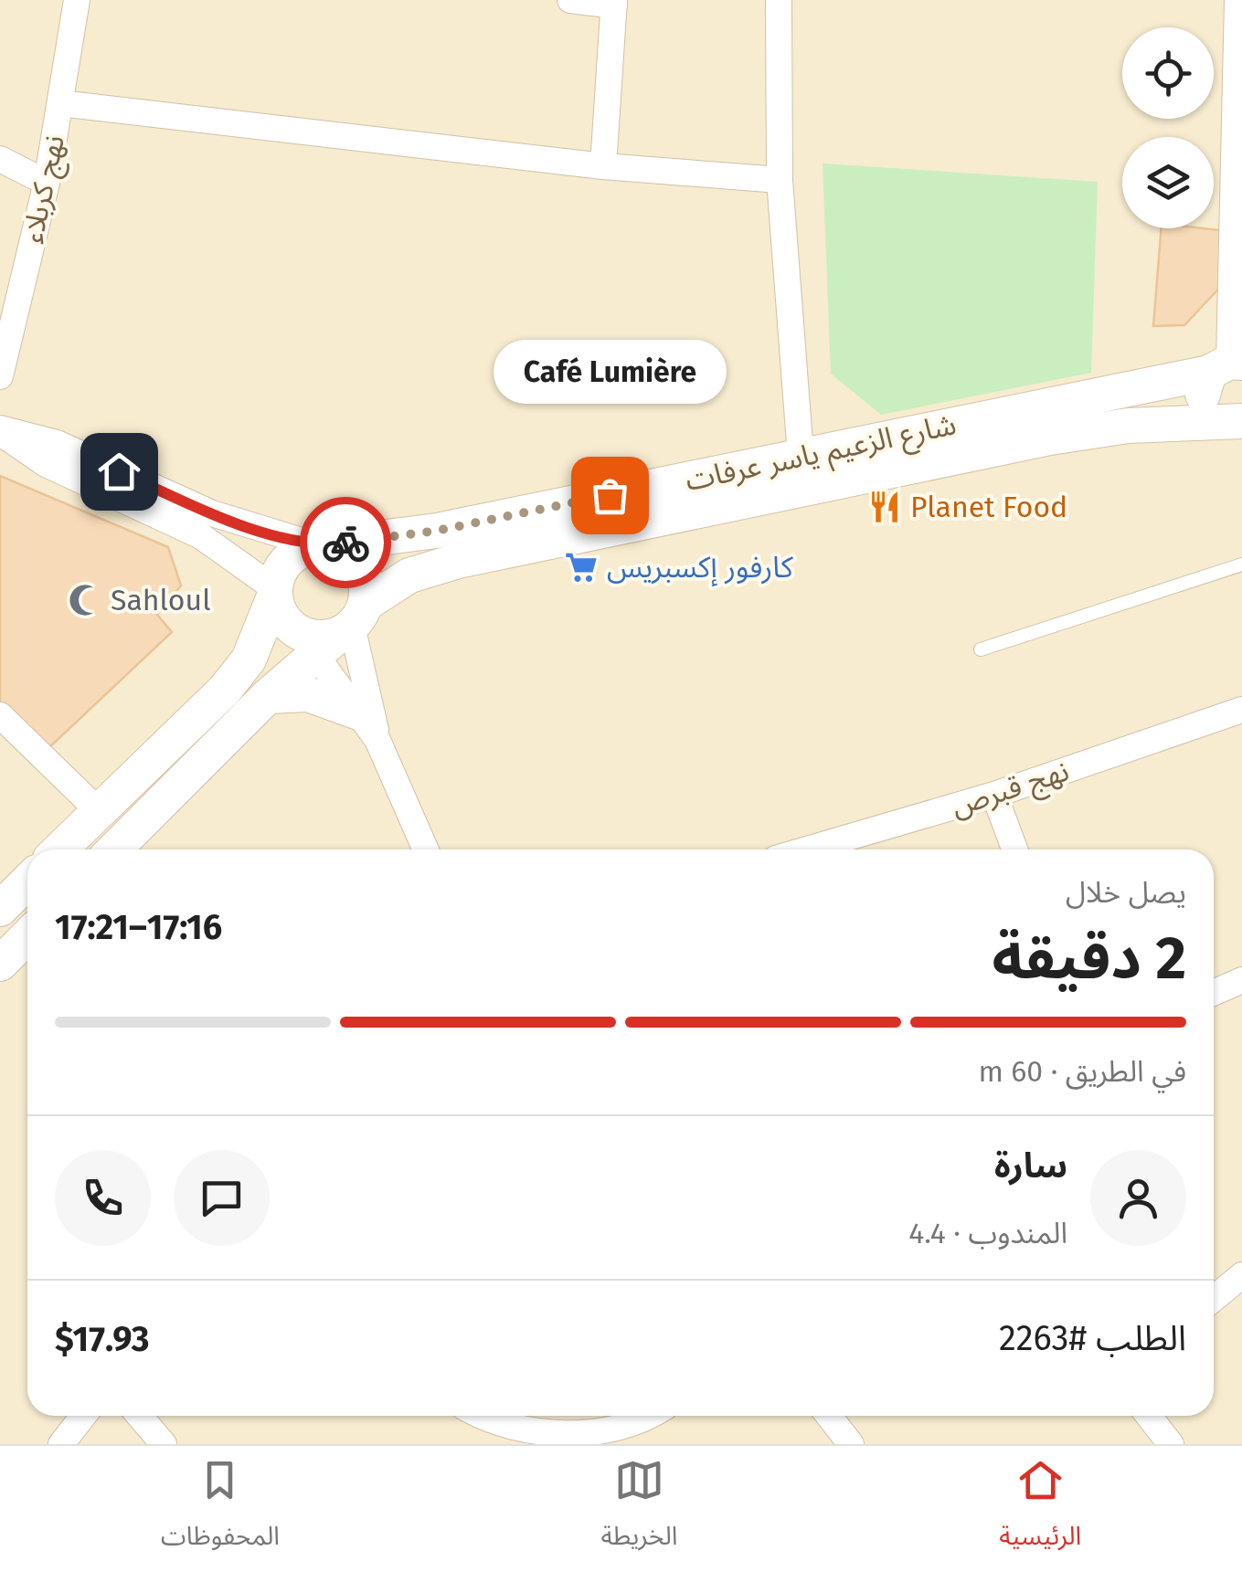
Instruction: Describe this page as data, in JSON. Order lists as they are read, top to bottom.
{
  "streets": {
    "main road": ["شارع الزعيم ياسر عرفات"],
    "street": ["نهج كربلاء", "نهج قبرص"]
  },
  "places": {
    "other": ["Café Lumière"],
    "restaurant": ["Planet Food"],
    "supermarket": ["كارفور إكسبريس"],
    "mosque": ["Sahloul"]
  },
  "page": {
    "bubble": "Café Lumière",
    "heading": ["2 دقيقة", "يصل خلال", "17:16–17:21"],
    "panel": [
      "سارة",
      "المندوب · 4.4",
      "الطلب #2263",
      "$17.93"
    ],
    "bar": "في الطريق · 60 m",
    "tabs": ["الرئيسية", "الخريطة", "المحفوظات"]
  }
}
